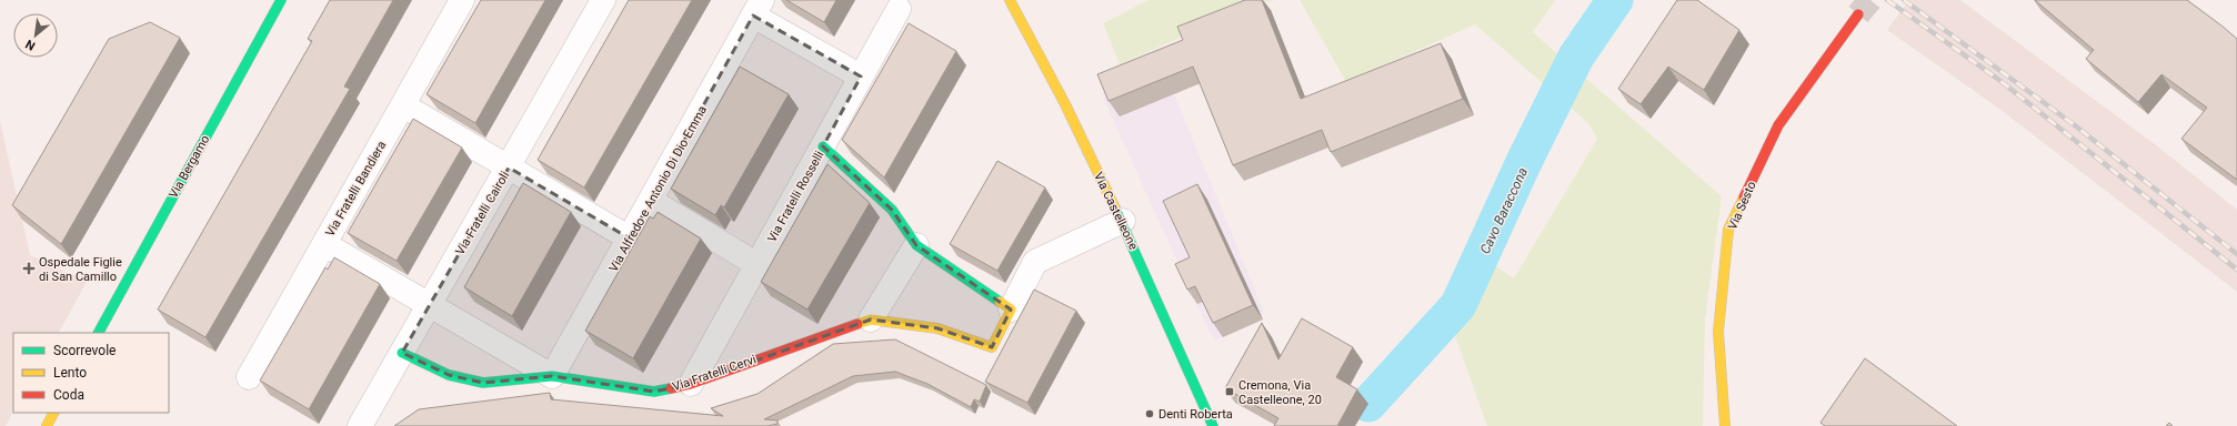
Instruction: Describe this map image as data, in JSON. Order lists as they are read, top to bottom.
{
  "streets": {
    "street": [
      "Via Bergamo",
      "Via Fratelli Bandiera",
      "Via Alfredo e Antonio Di Dio Emma",
      "Via Fratelli Rosselli",
      "Via Sesto",
      "Via Castelleone",
      "Via Fratelli Cairoli",
      "Via Fratelli Cervi"
    ]
  },
  "crossings": [
    ["Via Fratelli Bandiera", "Via Fratelli Cervi"],
    ["Via Alfredo e Antonio Di Dio Emma", "Via Fratelli Cervi"],
    ["Via Fratelli Rosselli", "Via Fratelli Cervi"],
    ["Via Castelleone", "Via Fratelli Cervi"],
    ["Via Fratelli Cairoli", "Via Fratelli Cervi"]
  ],
  "water": ["Cavo Baraccona"],
  "places": {
    "health": ["Ospedale Figlie di San Camillo"],
    "transit": ["Cremona, Via Castelleone, 20"],
    "other": ["Denti Roberta"]
  },
  "legend": ["Scorrevole", "Lento", "Coda"],
  "north": "bottom left"
}
